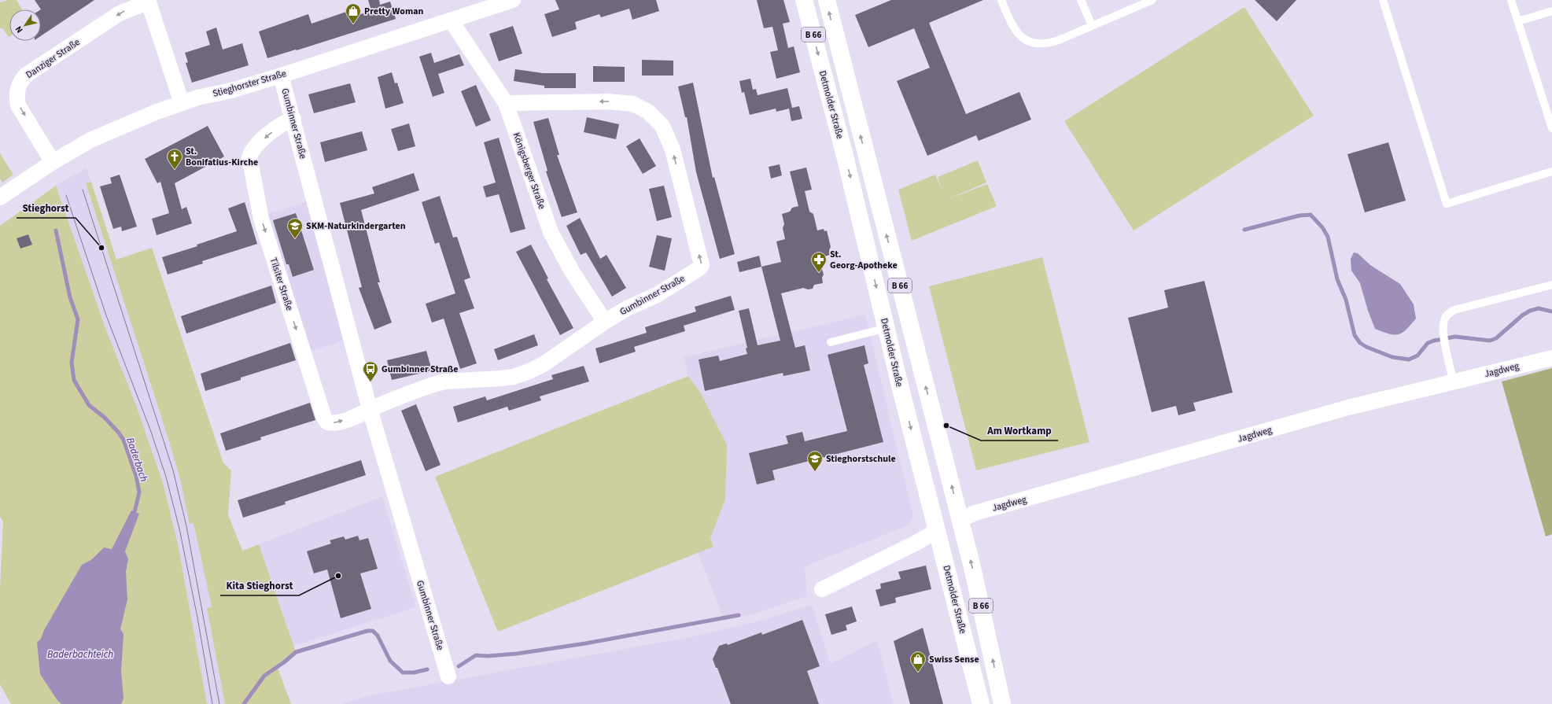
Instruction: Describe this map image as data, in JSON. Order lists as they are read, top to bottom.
{
  "streets": {
    "main road": ["B 66", "Detmolder Straße"],
    "street": [
      "Danziger Straße",
      "Stieghorster Straße",
      "Gumbinner Straße",
      "Königsberger Straße",
      "Tilsiter Straße",
      "Jagdweg"
    ]
  },
  "crossings": [
    ["B 66", "Jagdweg"],
    ["Danziger Straße", "Stieghorster Straße"],
    ["Stieghorster Straße", "Gumbinner Straße"],
    ["Stieghorster Straße", "Königsberger Straße"],
    ["Gumbinner Straße", "Königsberger Straße"],
    ["Gumbinner Straße", "Tilsiter Straße"]
  ],
  "water": ["Baderbach", "Baderbachteich"],
  "places": {
    "shop": ["Pretty Woman", "Swiss Sense"],
    "church": ["St. Bonifatius-Kirche"],
    "school or university": ["SKM-Naturkindergarten", "Stieghorstschule"],
    "other": ["Stieghorst", "Am Wortkamp", "Kita Stieghorst"],
    "pharmacy": ["St. Georg-Apotheke"],
    "bus stop": ["Gumbinner Straße"]
  },
  "north": "bottom left"
}
